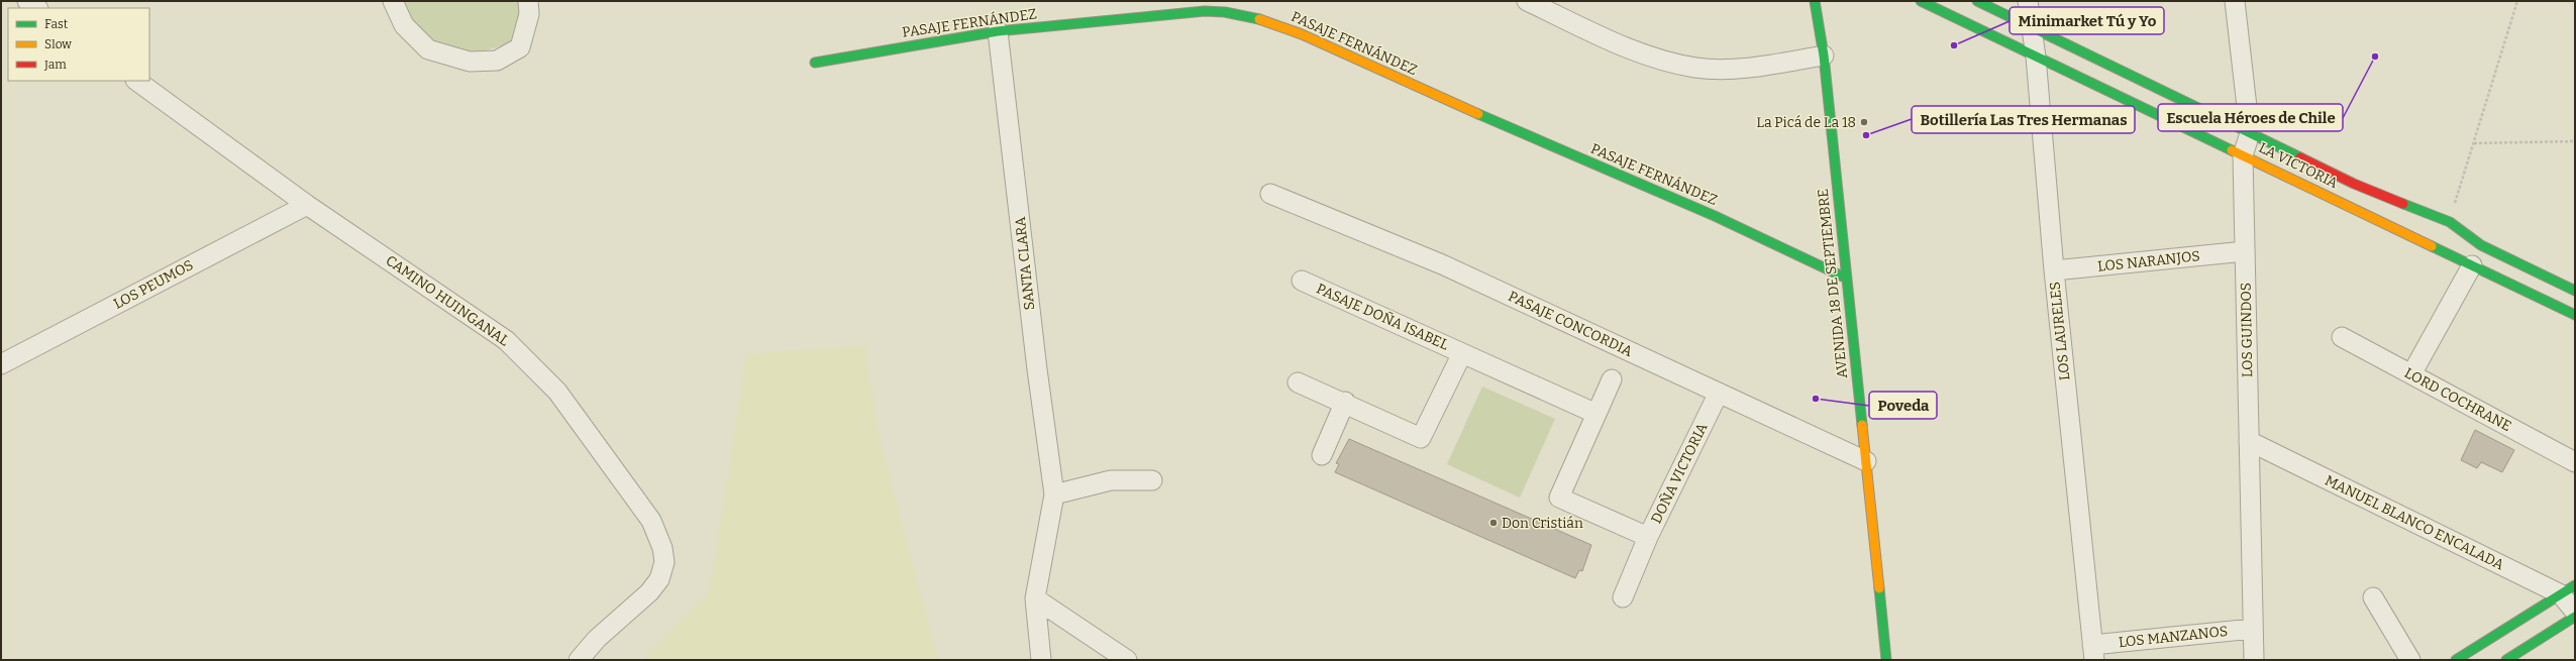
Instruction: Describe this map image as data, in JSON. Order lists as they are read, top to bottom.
{
  "streets": {
    "street": [
      "PASAJE FERNÁNDEZ",
      "LA VICTORIA",
      "LOS NARANJOS",
      "SANTA CLARA",
      "AVENIDA 18 DE SEPTIEMBRE",
      "LOS PEUMOS",
      "CAMINO HUINGANAL",
      "PASAJE DOÑA ISABEL",
      "PASAJE CONCORDIA",
      "LOS GUINDOS",
      "LOS LAURELES",
      "LORD COCHRANE",
      "DOÑA VICTORIA",
      "MANUEL BLANCO ENCALADA",
      "LOS MANZANOS"
    ]
  },
  "crossings": [
    ["PASAJE FERNÁNDEZ", "SANTA CLARA"],
    ["PASAJE FERNÁNDEZ", "AVENIDA 18 DE SEPTIEMBRE"],
    ["LA VICTORIA", "LOS GUINDOS"],
    ["LA VICTORIA", "LOS LAURELES"],
    ["LOS NARANJOS", "LOS GUINDOS"],
    ["LOS NARANJOS", "LOS LAURELES"],
    ["AVENIDA 18 DE SEPTIEMBRE", "PASAJE CONCORDIA"],
    ["LOS PEUMOS", "CAMINO HUINGANAL"],
    ["PASAJE CONCORDIA", "DOÑA VICTORIA"],
    ["LOS GUINDOS", "MANUEL BLANCO ENCALADA"],
    ["LOS GUINDOS", "LOS MANZANOS"],
    ["LOS LAURELES", "LOS MANZANOS"]
  ],
  "places": [
    "Minimarket Tú y Yo",
    "Escuela Héroes de Chile",
    "La Picá de La 18",
    "Botillería Las Tres Hermanas",
    "Poveda",
    "Don Cristián"
  ],
  "legend": ["Fast", "Slow", "Jam"]
}
